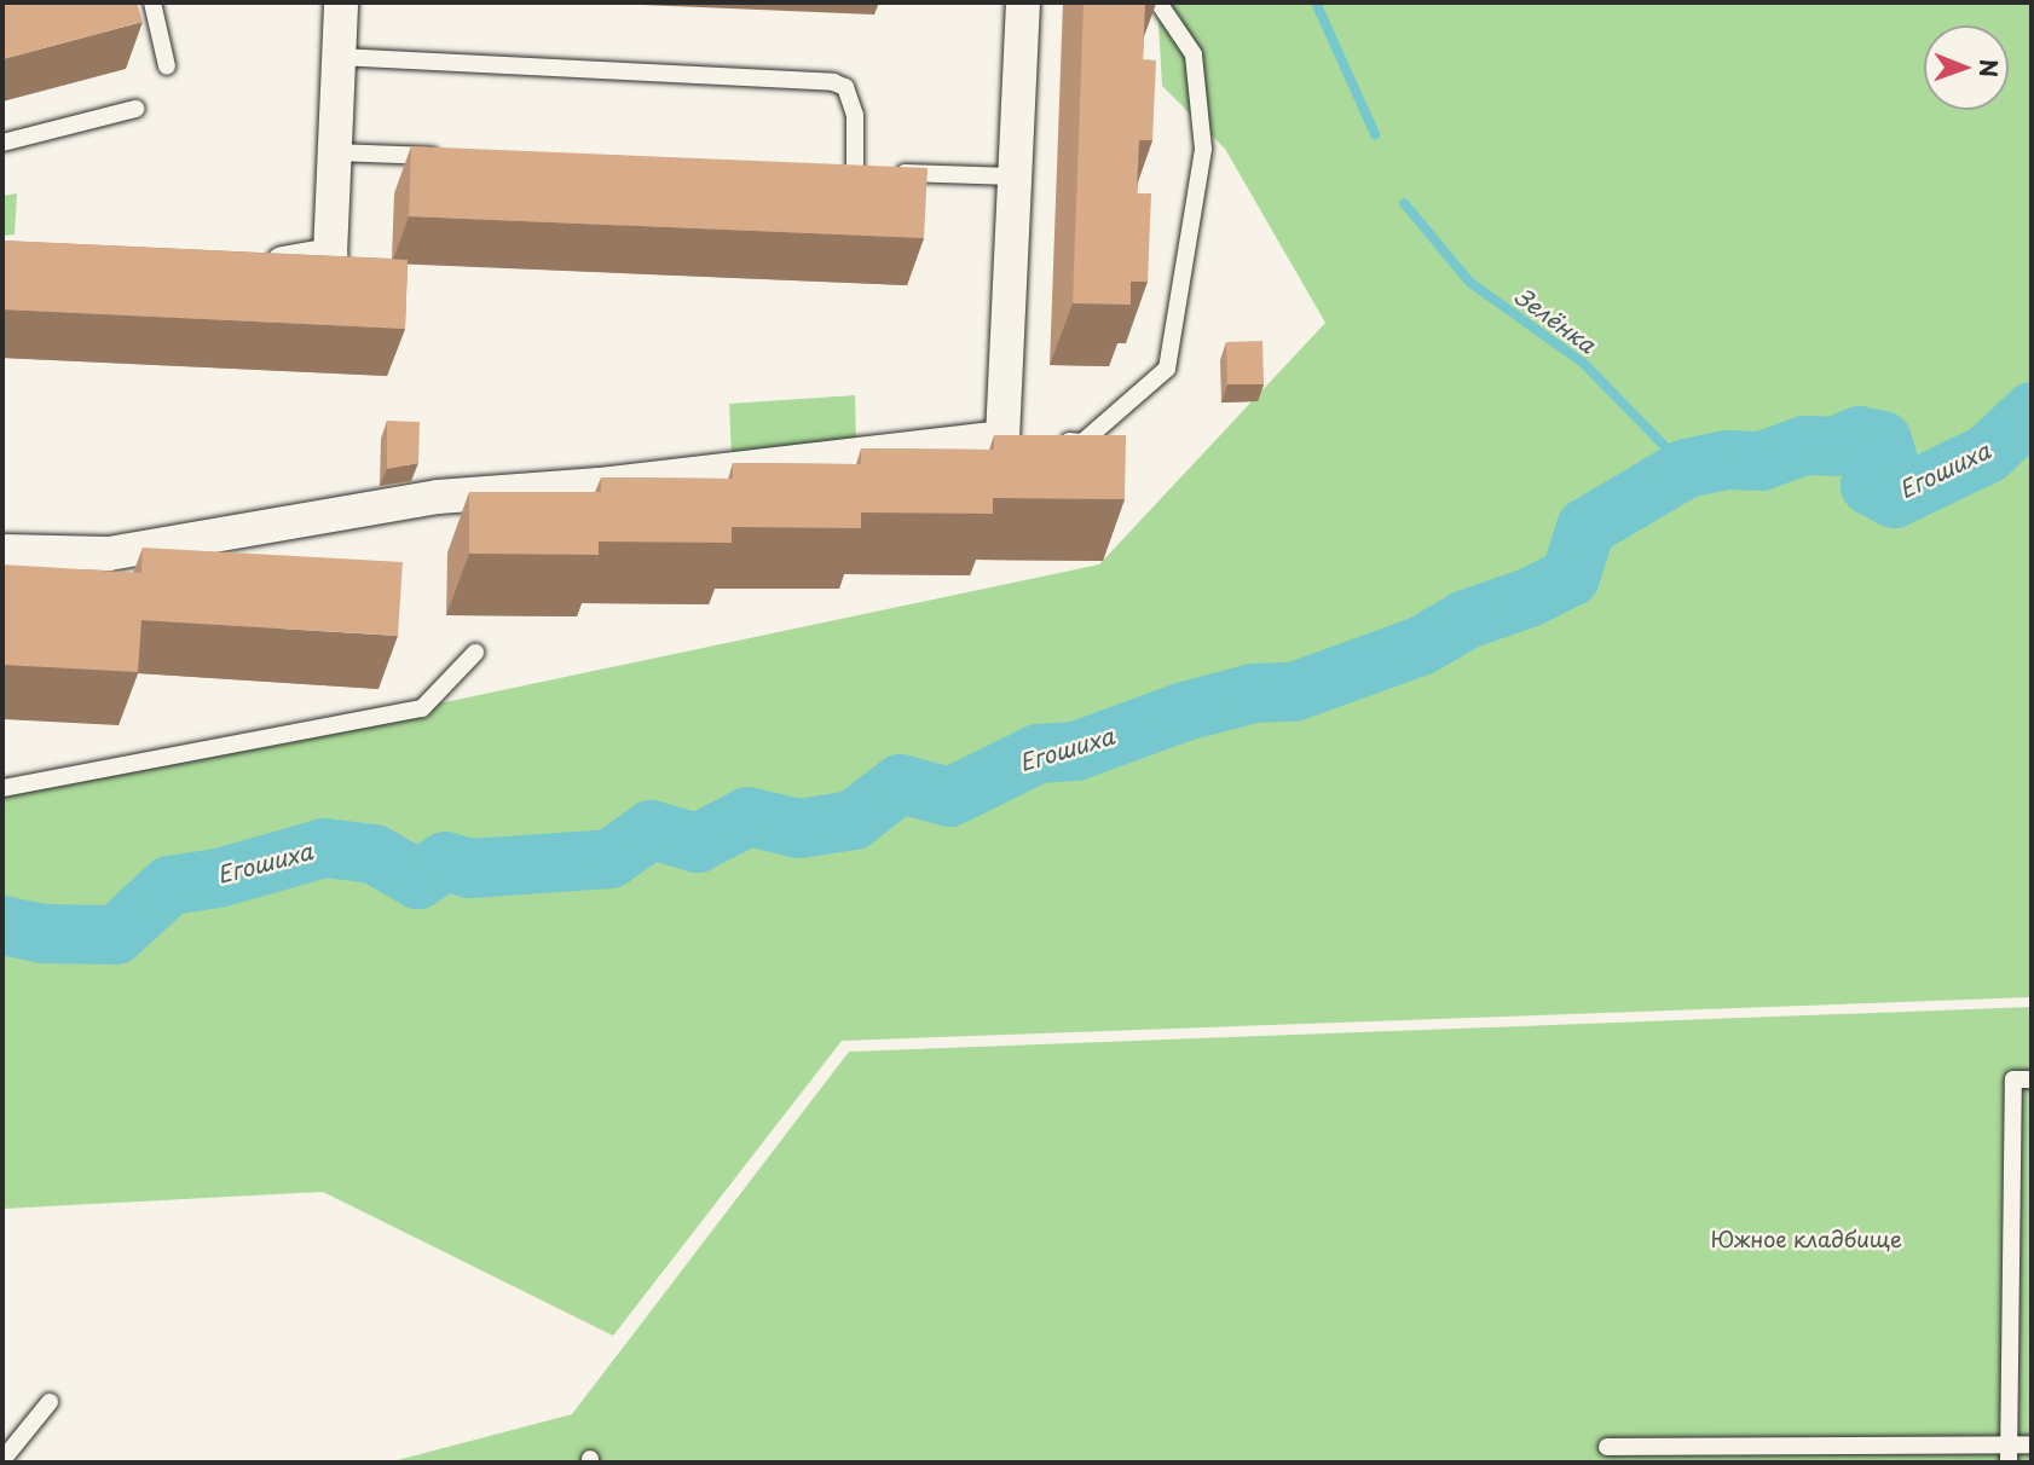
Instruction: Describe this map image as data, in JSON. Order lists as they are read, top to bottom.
{
  "water": ["Зелёнка", "Егошиха"],
  "parks": ["Южное кладбище"],
  "north": "right"
}
